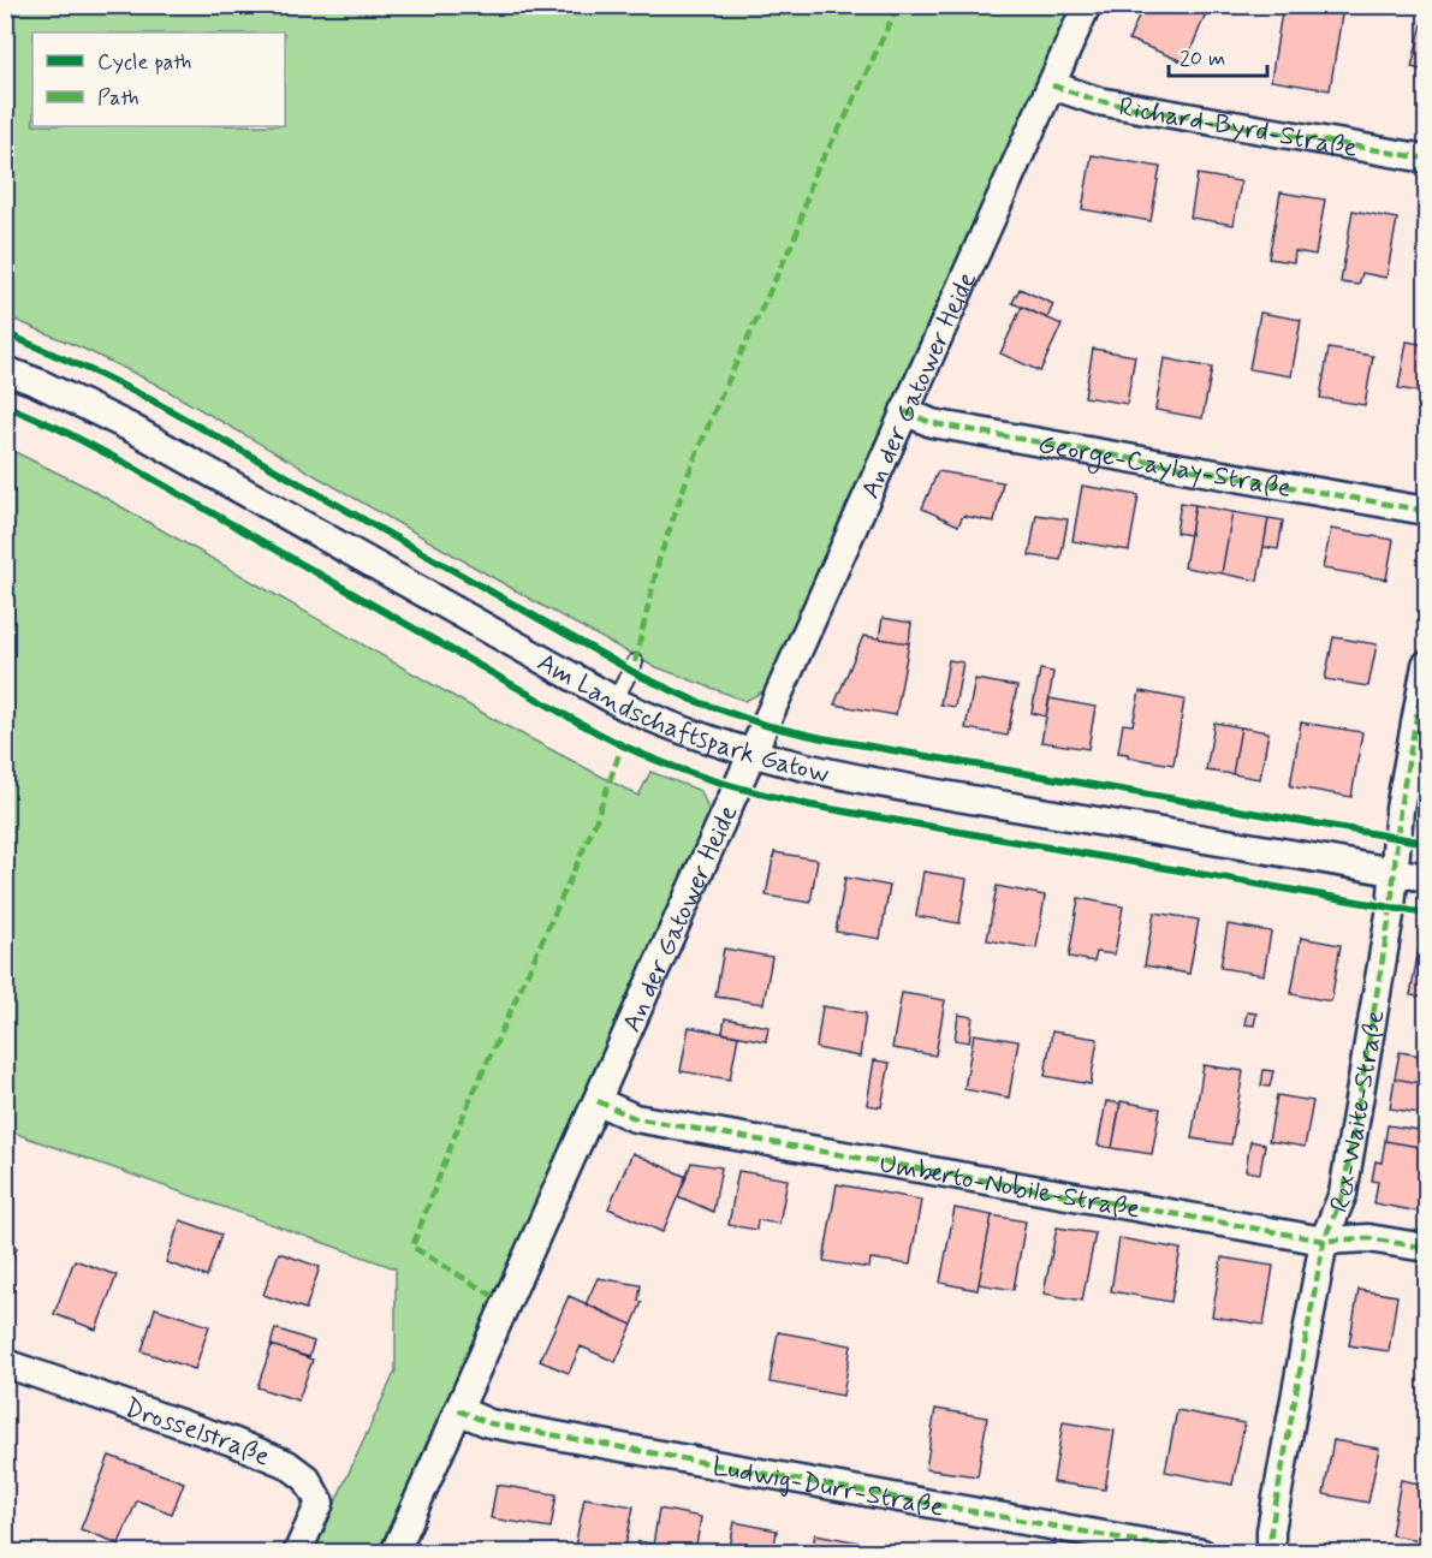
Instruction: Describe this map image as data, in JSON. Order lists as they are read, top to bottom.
{
  "streets": {
    "street": [
      "Richard-Byrd-Straße",
      "An der Gatower Heide",
      "George-Caylay-Straße",
      "Am Landschaftspark Gatow",
      "Rex-Waite-Straße",
      "Umberto-Nobile-Straße",
      "Drosselstraße",
      "Ludwig-Dürr-Straße"
    ]
  },
  "crossings": [
    ["Richard-Byrd-Straße", "An der Gatower Heide"],
    ["An der Gatower Heide", "George-Caylay-Straße"],
    ["An der Gatower Heide", "Am Landschaftspark Gatow"],
    ["An der Gatower Heide", "Umberto-Nobile-Straße"],
    ["An der Gatower Heide", "Ludwig-Dürr-Straße"],
    ["Am Landschaftspark Gatow", "Rex-Waite-Straße"],
    ["Rex-Waite-Straße", "Umberto-Nobile-Straße"]
  ],
  "legend": ["Cycle path", "Path"],
  "scale_bar": "20 m"
}
